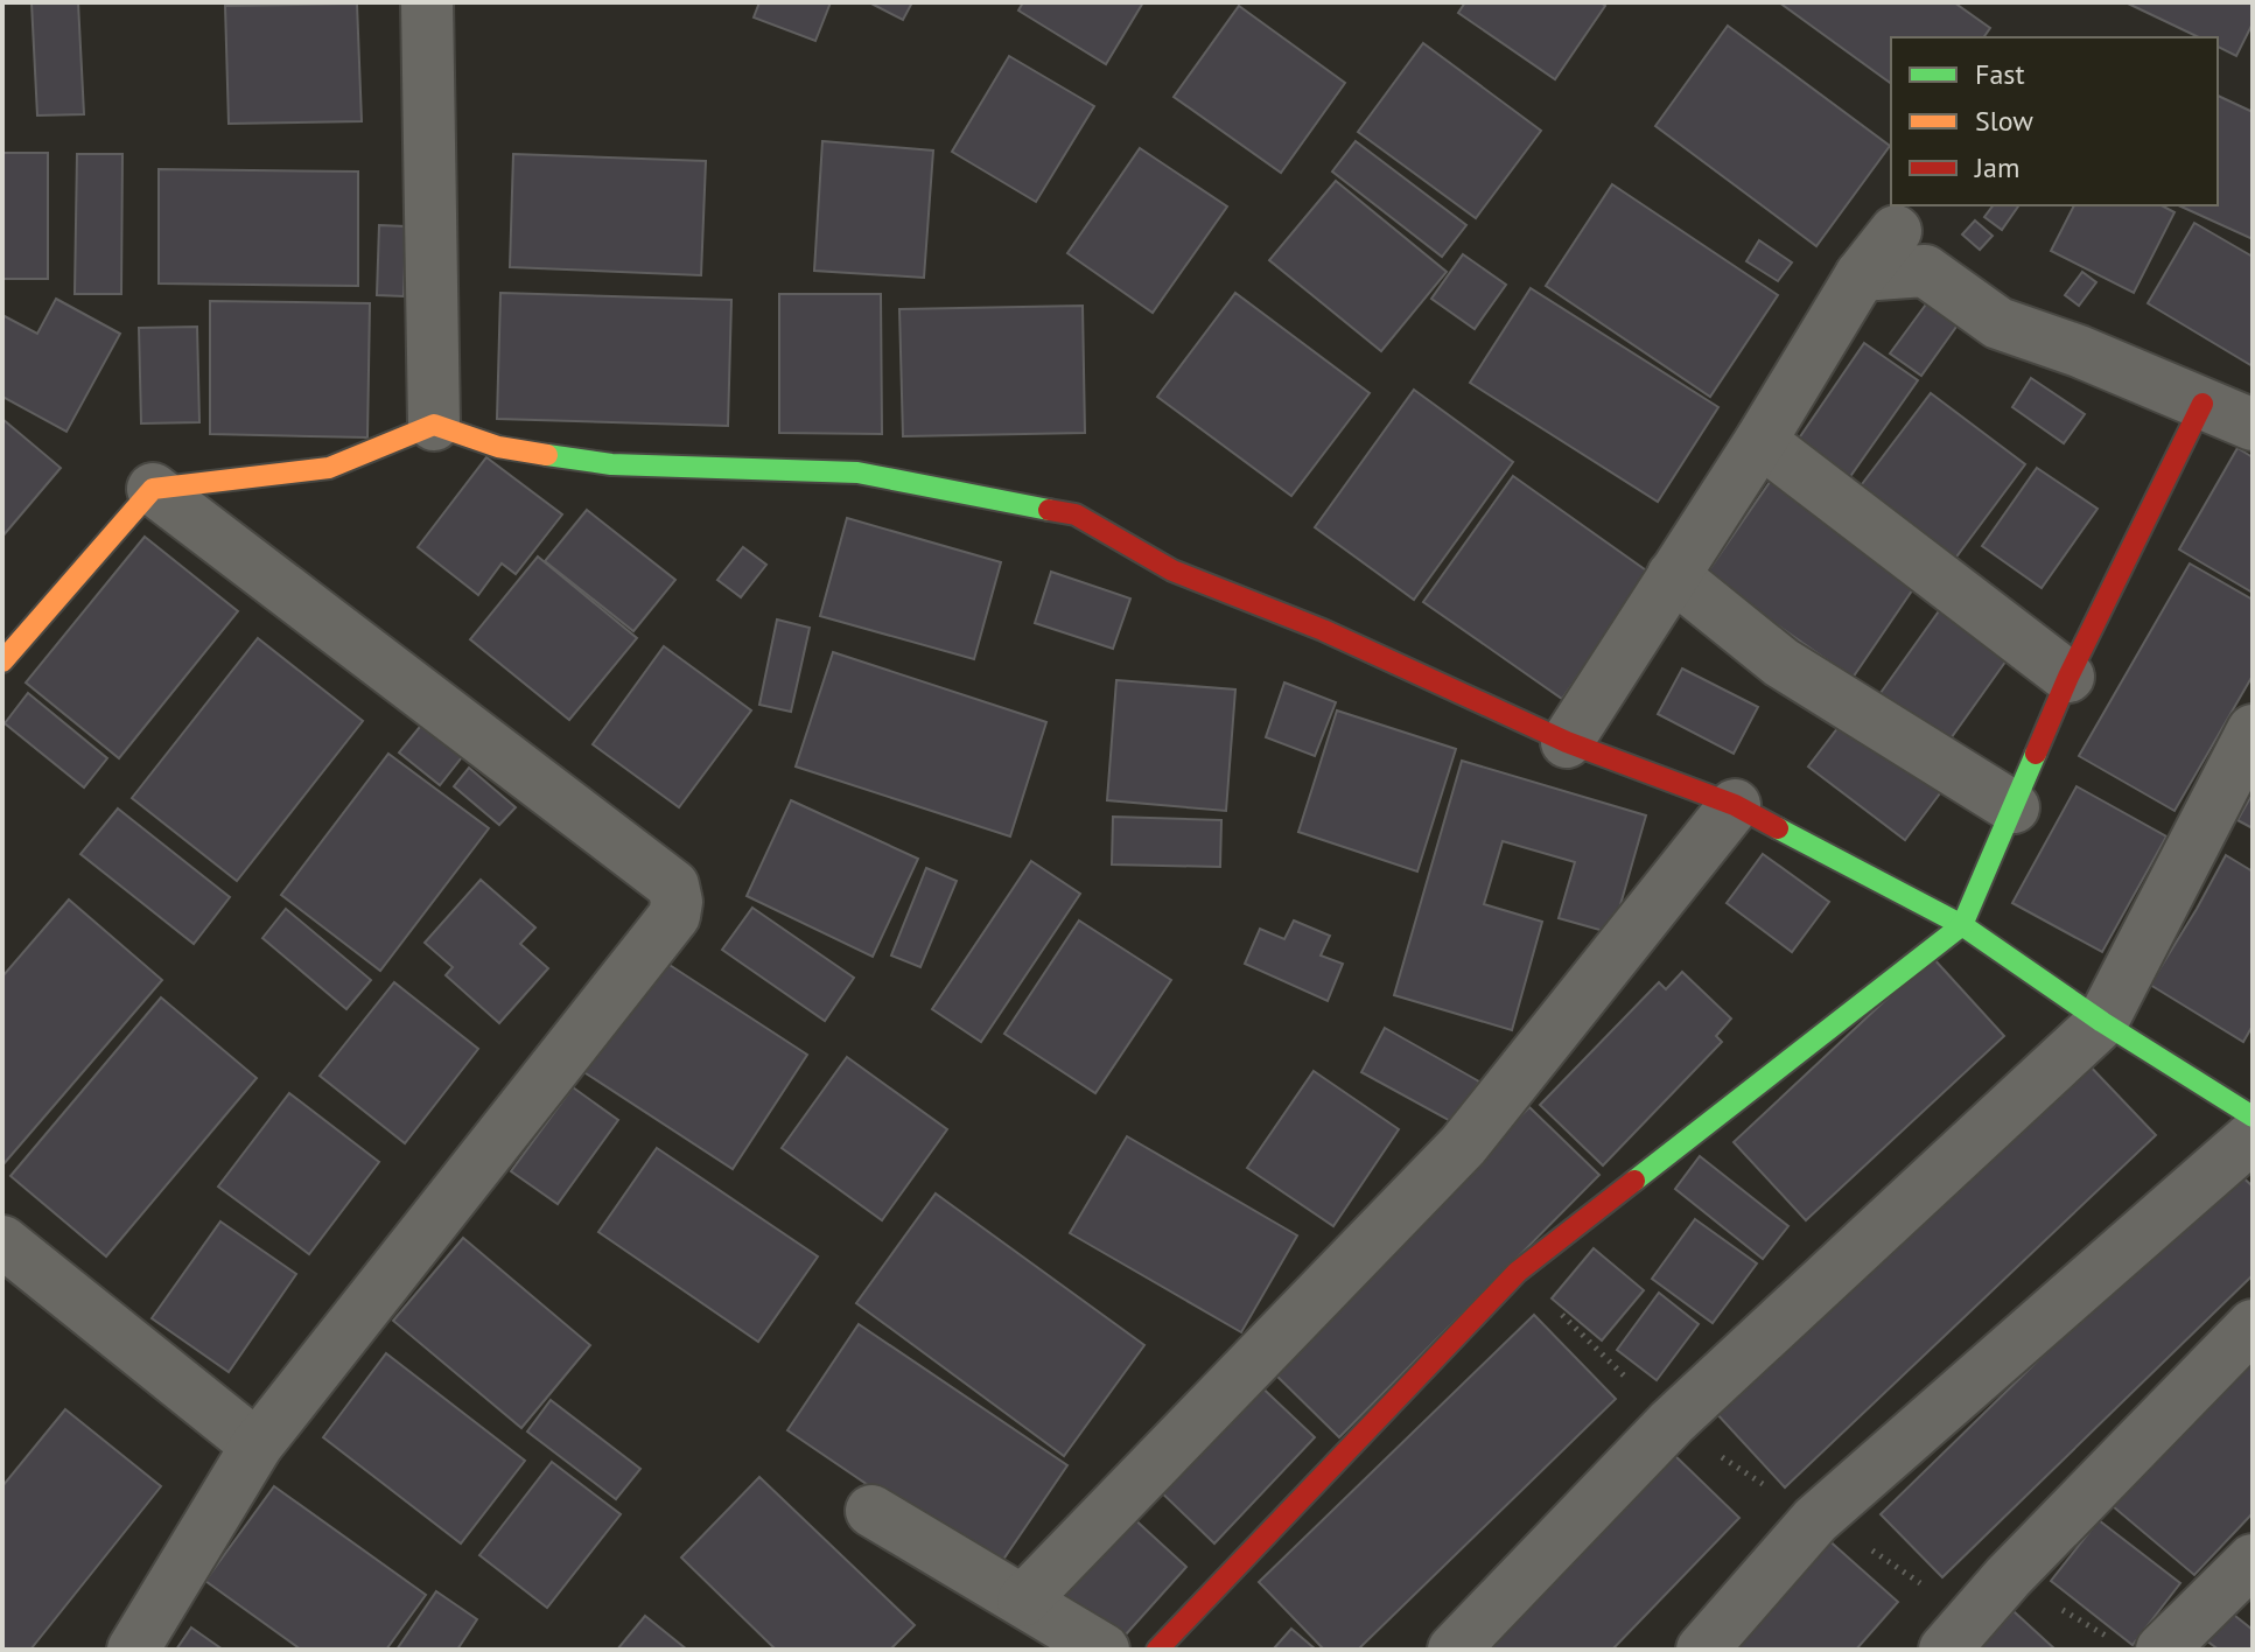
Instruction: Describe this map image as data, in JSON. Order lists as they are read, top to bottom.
{
  "legend": ["Fast", "Slow", "Jam"]
}
